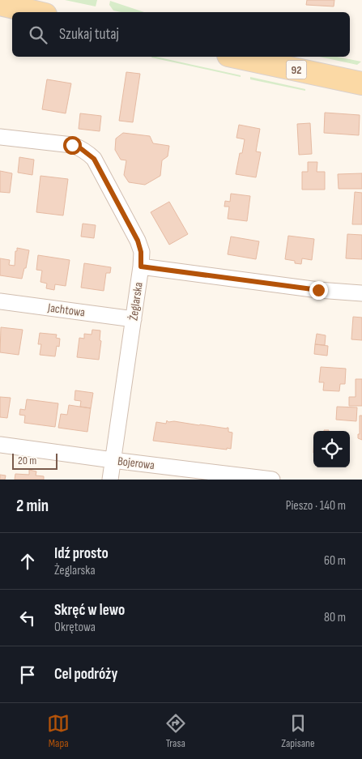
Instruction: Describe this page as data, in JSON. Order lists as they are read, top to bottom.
{
  "streets": {
    "main road": ["92"],
    "street": ["Żeglarska", "Jachtowa", "Bojerowa"]
  },
  "crossings": [
    ["Żeglarska", "Jachtowa"],
    ["Żeglarska", "Bojerowa"]
  ],
  "scale_bar": "20 m",
  "page": {
    "search": "Szukaj tutaj",
    "scale": "20 m",
    "heading": ["2 min", "Pieszo · 140 m"],
    "list": [
      ["Idź prosto", "Żeglarska", "60 m"],
      ["Skręć w lewo", "Okrętowa", "80 m"],
      "Cel podróży"
    ],
    "nav": ["Mapa", "Trasa", "Zapisane"]
  }
}
